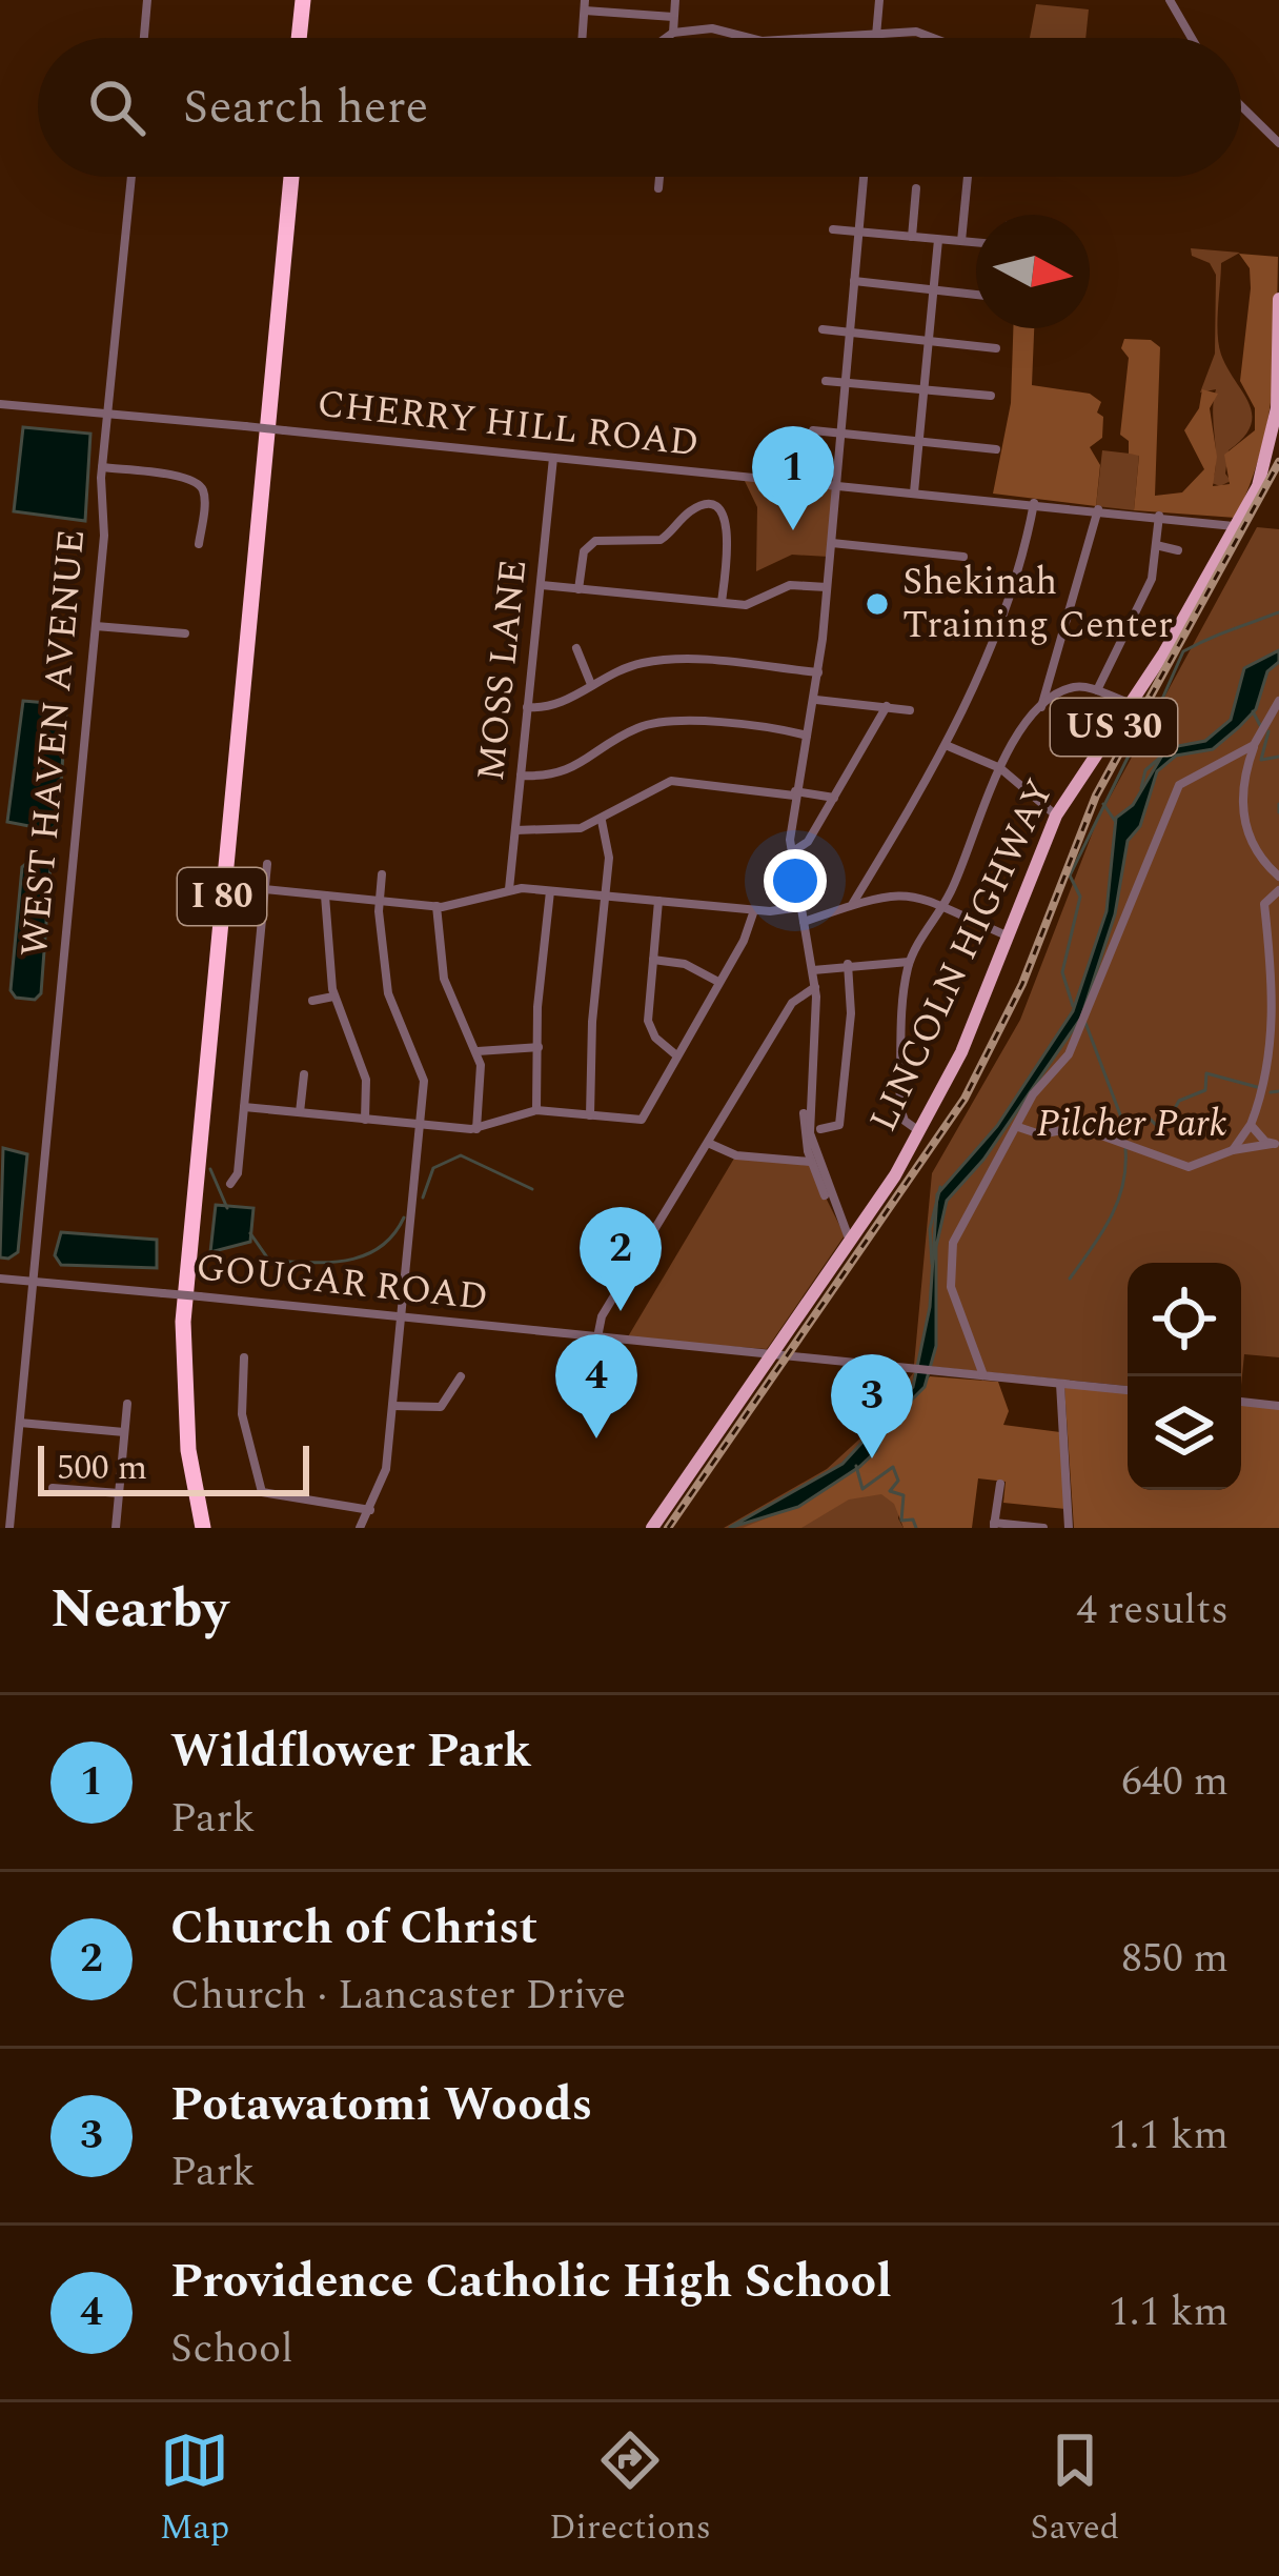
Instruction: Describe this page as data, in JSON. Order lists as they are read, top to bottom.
{
  "streets": {
    "highway": ["I 80"],
    "main road": ["US 30", "LINCOLN HIGHWAY"],
    "street": [
      "CHERRY HILL ROAD",
      "MOSS LANE",
      "WEST HAVEN AVENUE",
      "GOUGAR ROAD"
    ]
  },
  "crossings": [
    ["CHERRY HILL ROAD", "MOSS LANE"],
    ["CHERRY HILL ROAD", "WEST HAVEN AVENUE"],
    ["CHERRY HILL ROAD", "LINCOLN HIGHWAY"],
    ["US 30", "LINCOLN HIGHWAY"],
    ["US 30", "GOUGAR ROAD"],
    ["WEST HAVEN AVENUE", "GOUGAR ROAD"],
    ["LINCOLN HIGHWAY", "GOUGAR ROAD"]
  ],
  "parks": ["Pilcher Park"],
  "places": ["Shekinah Training Center"],
  "scale_bar": "500 m",
  "north": "right",
  "page": {
    "search": "Search here",
    "pins": [
      "1",
      "2",
      "4",
      "3"
    ],
    "scale": "500 m",
    "heading": ["Nearby", "4 results"],
    "list": [
      {
        "mark": "1",
        "name": "Wildflower Park",
        "note": "Park",
        "value": "640 m"
      },
      {
        "mark": "2",
        "name": "Church of Christ",
        "note": "Church · Lancaster Drive",
        "value": "850 m"
      },
      {
        "mark": "3",
        "name": "Potawatomi Woods",
        "note": "Park",
        "value": "1.1 km"
      },
      {
        "mark": "4",
        "name": "Providence Catholic High School",
        "note": "School",
        "value": "1.1 km"
      }
    ],
    "nav": ["Map", "Directions", "Saved"]
  }
}
